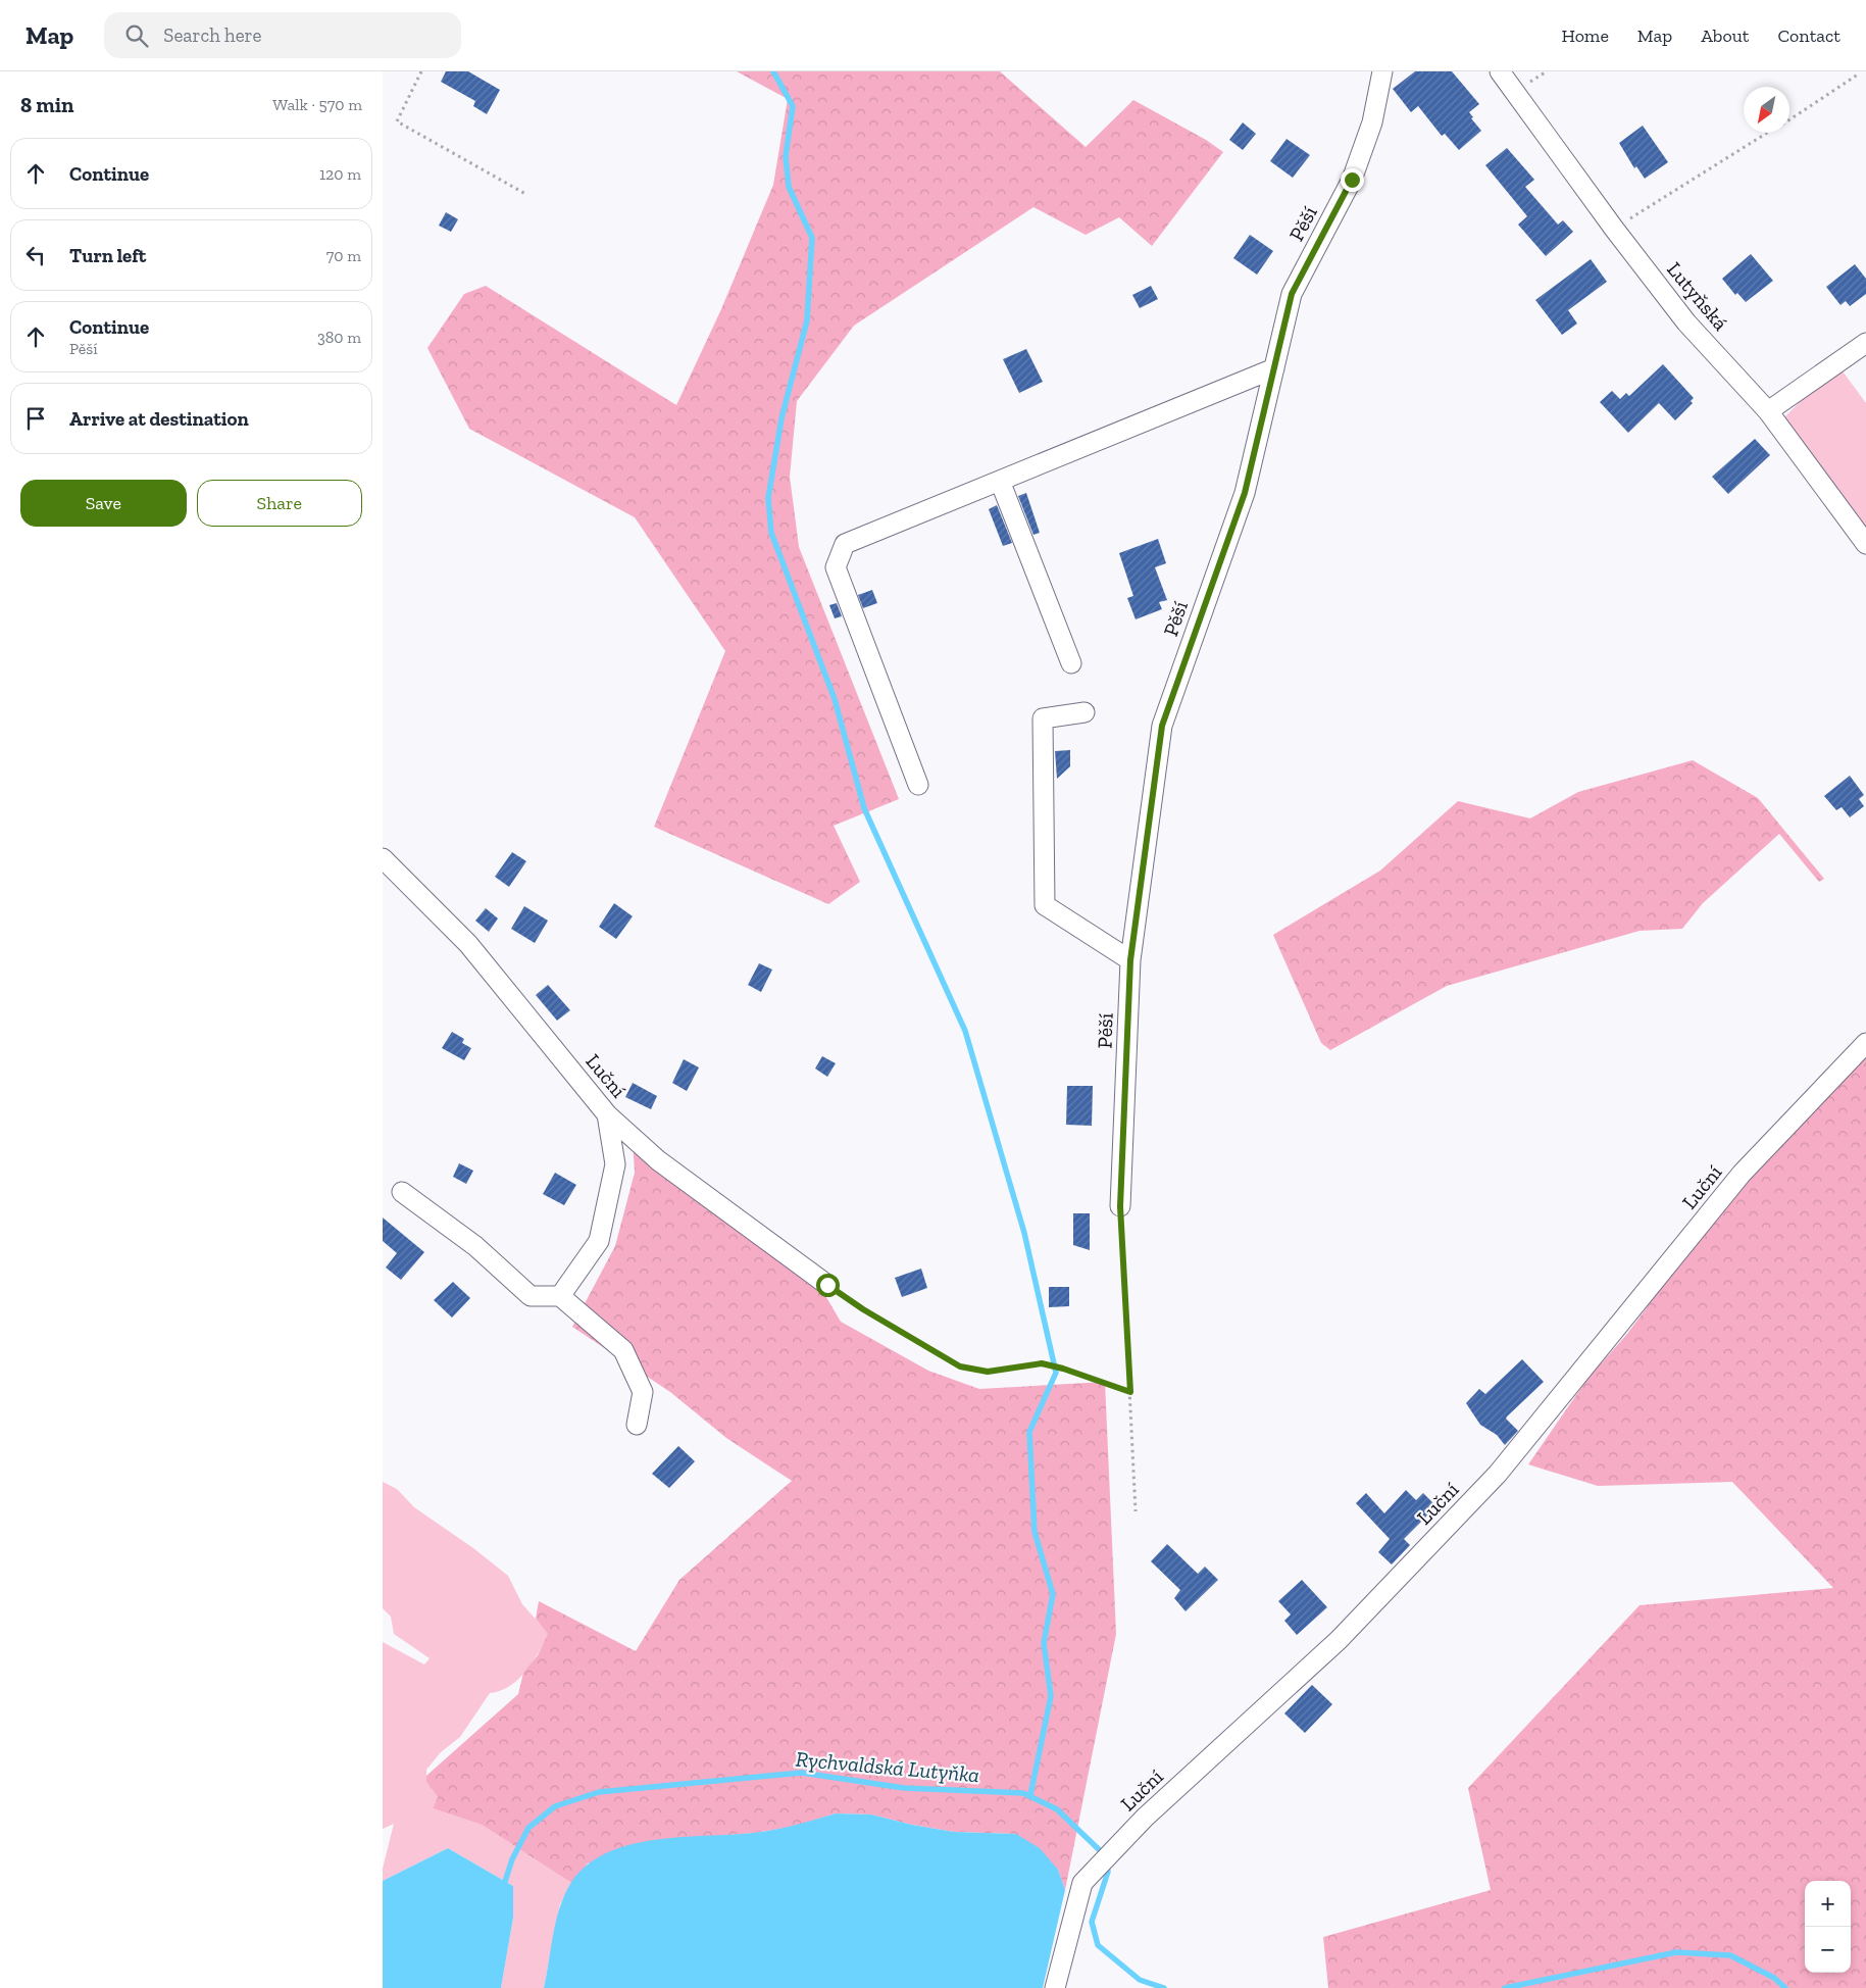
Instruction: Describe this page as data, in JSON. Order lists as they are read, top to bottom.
{
  "streets": {
    "street": ["Pěší", "Lutyňská", "Luční"]
  },
  "water": ["Rychvaldská Lutyňka"],
  "north": "bottom left",
  "page": {
    "header": "Map",
    "search": "Search here",
    "nav": [
      "Home",
      "Map",
      "About",
      "Contact"
    ],
    "heading": ["8 min", "Walk · 570 m"],
    "list": [
      ["Continue", "120 m"],
      ["Turn left", "70 m"],
      ["Continue", "Pěší", "380 m"],
      "Arrive at destination"
    ],
    "buttons": ["Save", "Share"],
    "map_buttons": ["+", "−"]
  }
}
